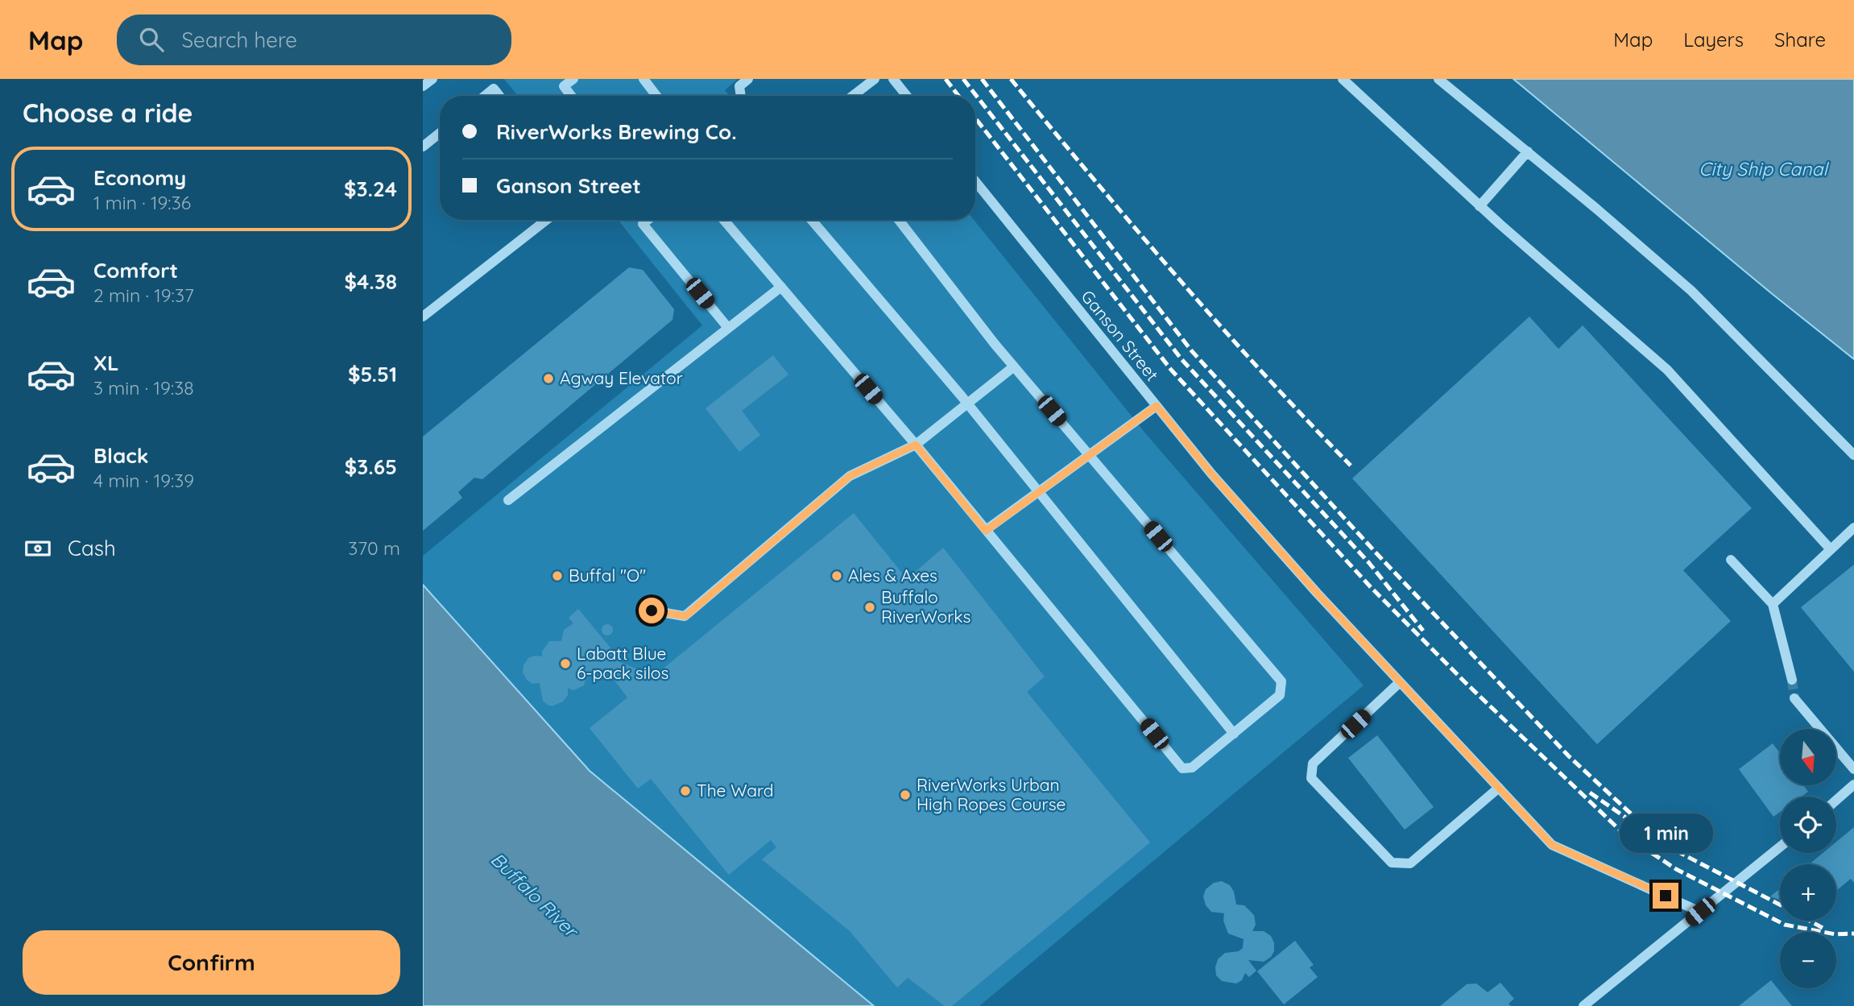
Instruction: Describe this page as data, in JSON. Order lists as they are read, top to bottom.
{
  "streets": {
    "street": ["Ganson Street"]
  },
  "water": ["City Ship Canal", "Buffalo River"],
  "places": [
    "Agway Elevator",
    "Buffal \"O\"",
    "Ales & Axes",
    "Buffalo RiverWorks",
    "Labatt Blue 6-pack silos",
    "The Ward",
    "RiverWorks Urban High Ropes Course"
  ],
  "north": "bottom",
  "page": {
    "header": "Map",
    "search": "Search here",
    "nav": ["Map", "Layers", "Share"],
    "heading": "Choose a ride",
    "banner": ["RiverWorks Brewing Co.", "Ganson Street"],
    "list": [
      {
        "name": "Economy",
        "note": "1 min · 19:36",
        "value": "$3.24"
      },
      {
        "name": "Comfort",
        "note": "2 min · 19:37",
        "value": "$4.38"
      },
      {
        "name": "XL",
        "note": "3 min · 19:38",
        "value": "$5.51"
      },
      {
        "name": "Black",
        "note": "4 min · 19:39",
        "value": "$3.65"
      }
    ],
    "pay": ["Cash", "370 m"],
    "map_buttons": ["+", "−"],
    "bubble": "1 min",
    "buttons": "Confirm"
  }
}
